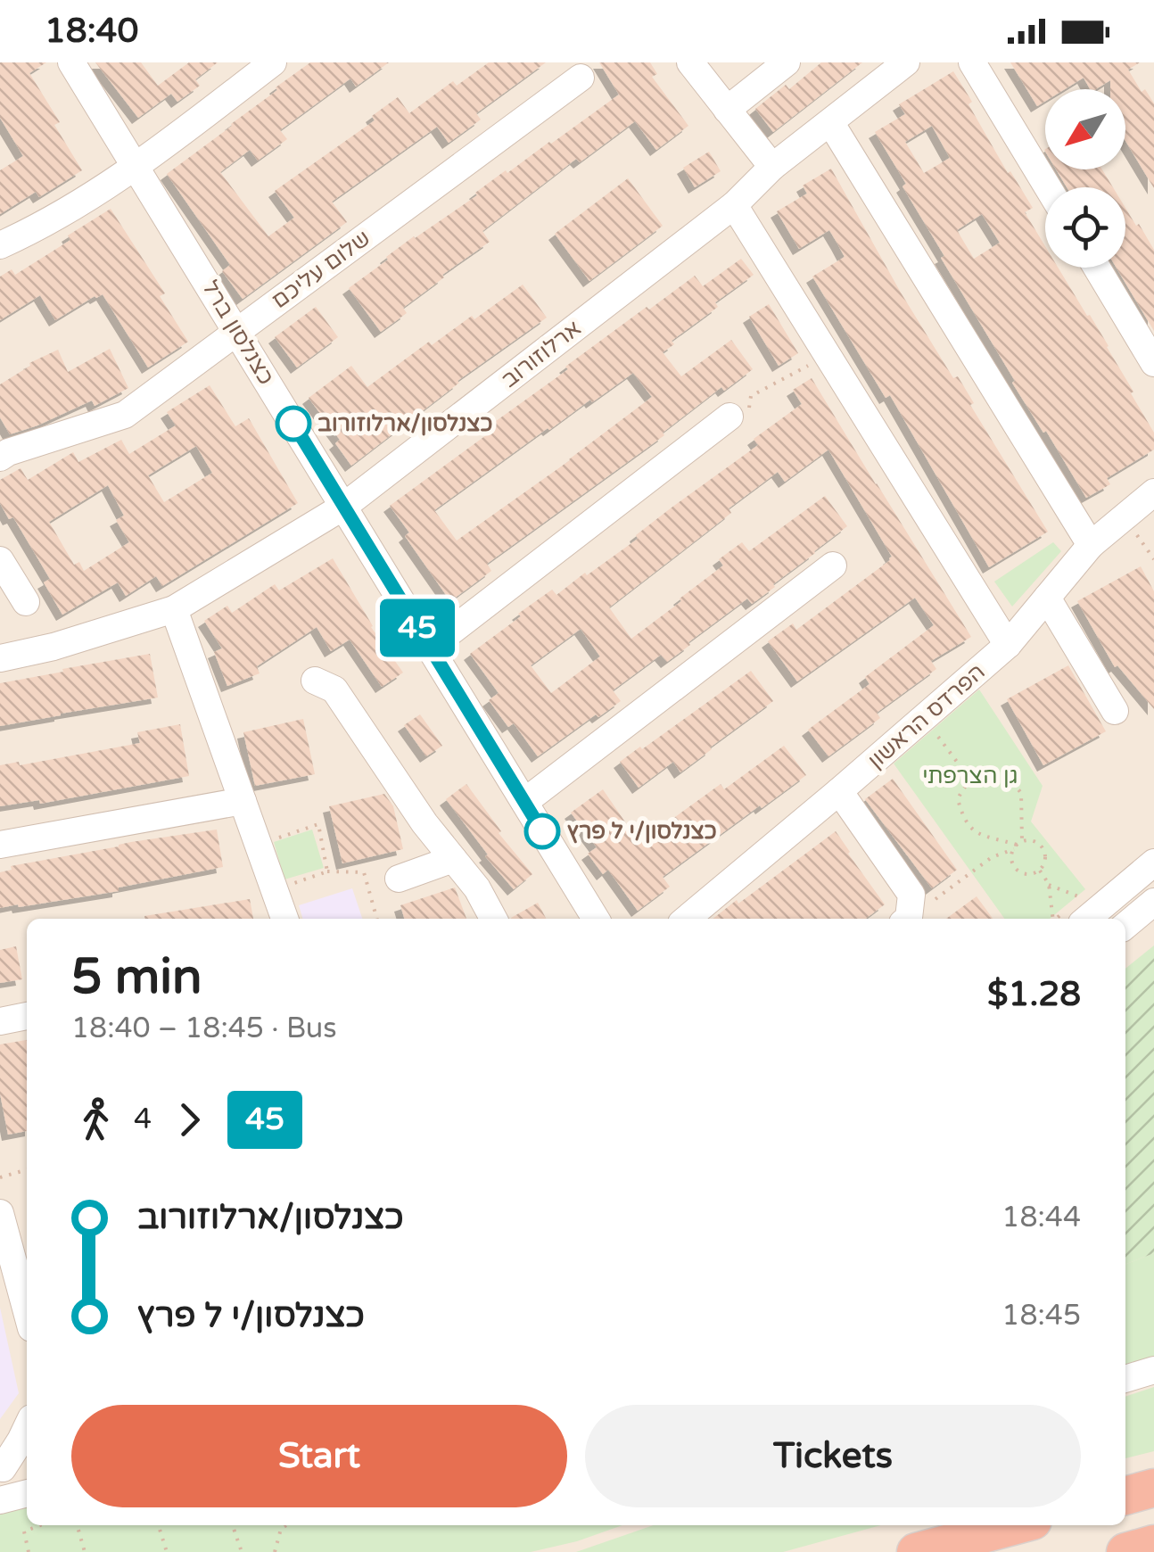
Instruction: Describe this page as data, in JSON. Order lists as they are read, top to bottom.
{
  "streets": {
    "street": [
      "שלום עליכם",
      "כצנלסון ברל",
      "ארלוזורוב",
      "הפרדס הראשון"
    ]
  },
  "crossings": [
    ["שלום עליכם", "כצנלסון ברל"],
    ["כצנלסון ברל", "ארלוזורוב"]
  ],
  "parks": ["גן הצרפתי"],
  "places": ["כצנלסון/ארלוזורוב", "כצנלסון/י ל פרץ"],
  "lines": ["bus line 45"],
  "north": "bottom left",
  "page": {
    "status": "18:40",
    "on_map": "45",
    "heading": ["5 min", "18:40 – 18:45 · Bus", "$1.28"],
    "legs": ["4", "45"],
    "list": [
      {
        "name": "כצנלסון/ארלוזורוב",
        "value": "18:44"
      },
      {
        "name": "כצנלסון/י ל פרץ",
        "value": "18:45"
      }
    ],
    "buttons": ["Start", "Tickets"]
  }
}
